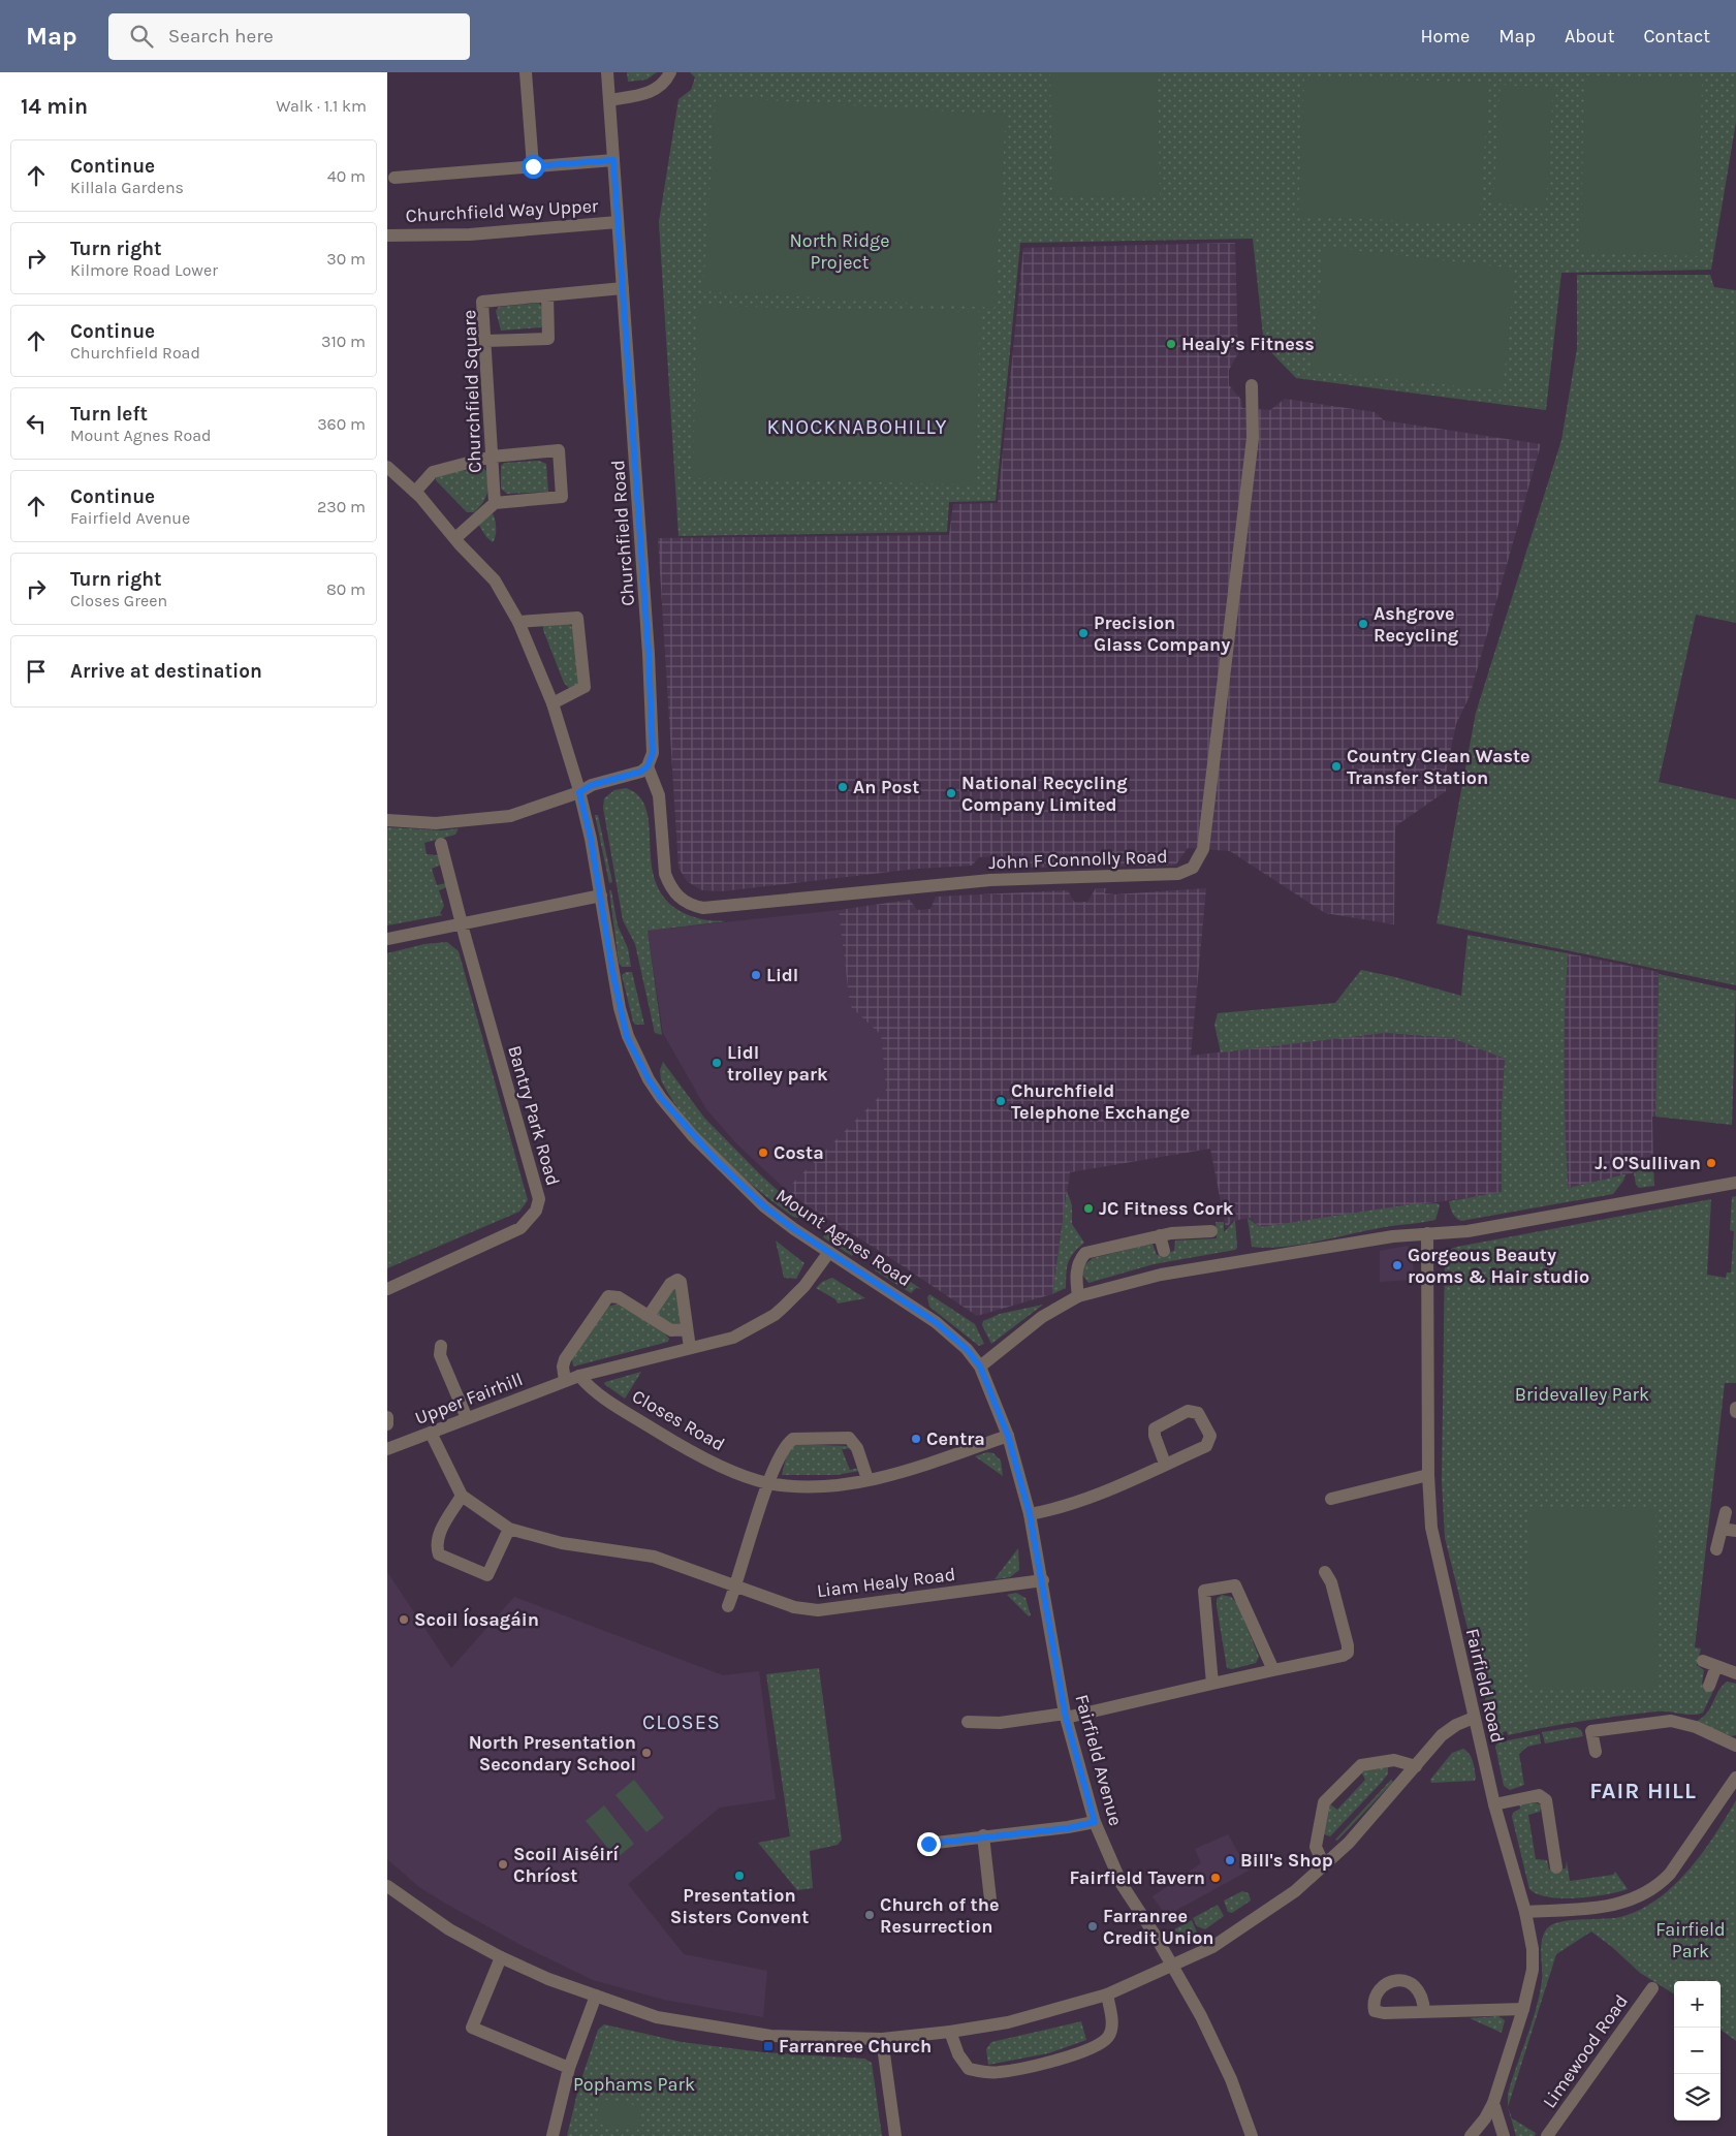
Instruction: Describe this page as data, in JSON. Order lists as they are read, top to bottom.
{
  "streets": {
    "street": [
      "Churchfield Way Upper",
      "Churchfield Square",
      "Churchfield Road",
      "John F Connolly Road",
      "Bantry Park Road",
      "Mount Agnes Road",
      "Upper Fairhill",
      "Closes Road",
      "Liam Healy Road",
      "Fairfield Road",
      "Fairfield Avenue",
      "Limewood Road"
    ]
  },
  "crossings": [
    ["Churchfield Way Upper", "Churchfield Road"],
    ["Churchfield Square", "Churchfield Road"],
    ["Churchfield Road", "John F Connolly Road"],
    ["Mount Agnes Road", "Upper Fairhill"],
    ["Mount Agnes Road", "Fairfield Avenue"],
    ["Upper Fairhill", "Closes Road"],
    ["Upper Fairhill", "Liam Healy Road"],
    ["Closes Road", "Fairfield Avenue"],
    ["Liam Healy Road", "Fairfield Avenue"]
  ],
  "districts": ["KNOCKNABOHILLY", "CLOSES", "FAIR HILL"],
  "parks": [
    "North Ridge Project",
    "Bridevalley Park",
    "Fairfield Park",
    "Pophams Park"
  ],
  "places": {
    "other": [
      "Healy’s Fitness",
      "Ashgrove Recycling",
      "Precision Glass Company",
      "Country Clean Waste Transfer Station",
      "An Post",
      "National Recycling Company Limited",
      "Lidl",
      "Lidl trolley park",
      "Churchfield Telephone Exchange",
      "Costa",
      "J. O'Sullivan",
      "JC Fitness Cork",
      "Gorgeous Beauty rooms & Hair studio",
      "Centra",
      "Scoil Íosagáin",
      "North Presentation Secondary School",
      "Bill's Shop",
      "Scoil Aiséirí Chríost",
      "Presentation Sisters Convent",
      "Fairfield Tavern",
      "Church of the Resurrection",
      "Farranree Credit Union"
    ],
    "transit": ["Farranree Church"]
  },
  "page": {
    "header": "Map",
    "search": "Search here",
    "nav": [
      "Home",
      "Map",
      "About",
      "Contact"
    ],
    "heading": ["14 min", "Walk · 1.1 km"],
    "list": [
      ["Continue", "Killala Gardens", "40 m"],
      ["Turn right", "Kilmore Road Lower", "30 m"],
      ["Continue", "Churchfield Road", "310 m"],
      ["Turn left", "Mount Agnes Road", "360 m"],
      ["Continue", "Fairfield Avenue", "230 m"],
      ["Turn right", "Closes Green", "80 m"],
      "Arrive at destination"
    ],
    "map_buttons": ["+", "−"]
  }
}
